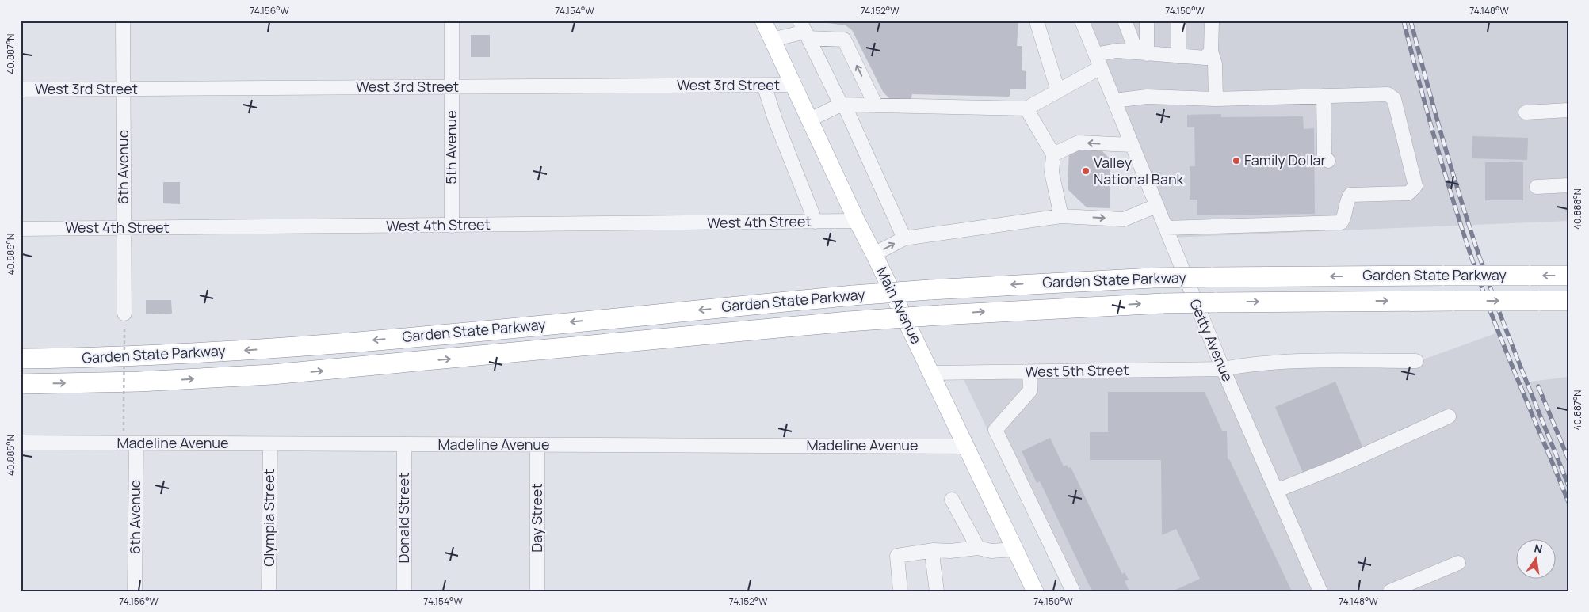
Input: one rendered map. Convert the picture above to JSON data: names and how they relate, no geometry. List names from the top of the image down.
{
  "streets": {
    "highway": ["Garden State Parkway"],
    "main road": ["Main Avenue"],
    "street": [
      "West 3rd Street",
      "5th Avenue",
      "6th Avenue",
      "West 4th Street",
      "Getty Avenue",
      "West 5th Street",
      "Madeline Avenue",
      "Olympia Street",
      "Donald Street",
      "Day Street"
    ]
  },
  "crossings": [
    ["West 3rd Street", "5th Avenue"],
    ["West 3rd Street", "6th Avenue"],
    ["West 3rd Street", "Main Avenue"],
    ["5th Avenue", "West 4th Street"],
    ["6th Avenue", "West 4th Street"],
    ["6th Avenue", "Madeline Avenue"],
    ["West 4th Street", "Main Avenue"],
    ["Main Avenue", "West 5th Street"],
    ["Main Avenue", "Madeline Avenue"],
    ["Getty Avenue", "West 5th Street"],
    ["Madeline Avenue", "Olympia Street"],
    ["Madeline Avenue", "Donald Street"],
    ["Madeline Avenue", "Day Street"]
  ],
  "places": ["Family Dollar", "Valley National Bank"],
  "north": "top",
  "coordinates": [
    "74.156°W",
    "74.154°W",
    "74.152°W",
    "74.150°W",
    "74.148°W",
    "40.887°N",
    "40.888°N",
    "40.886°N",
    "40.885°N"
  ]
}
